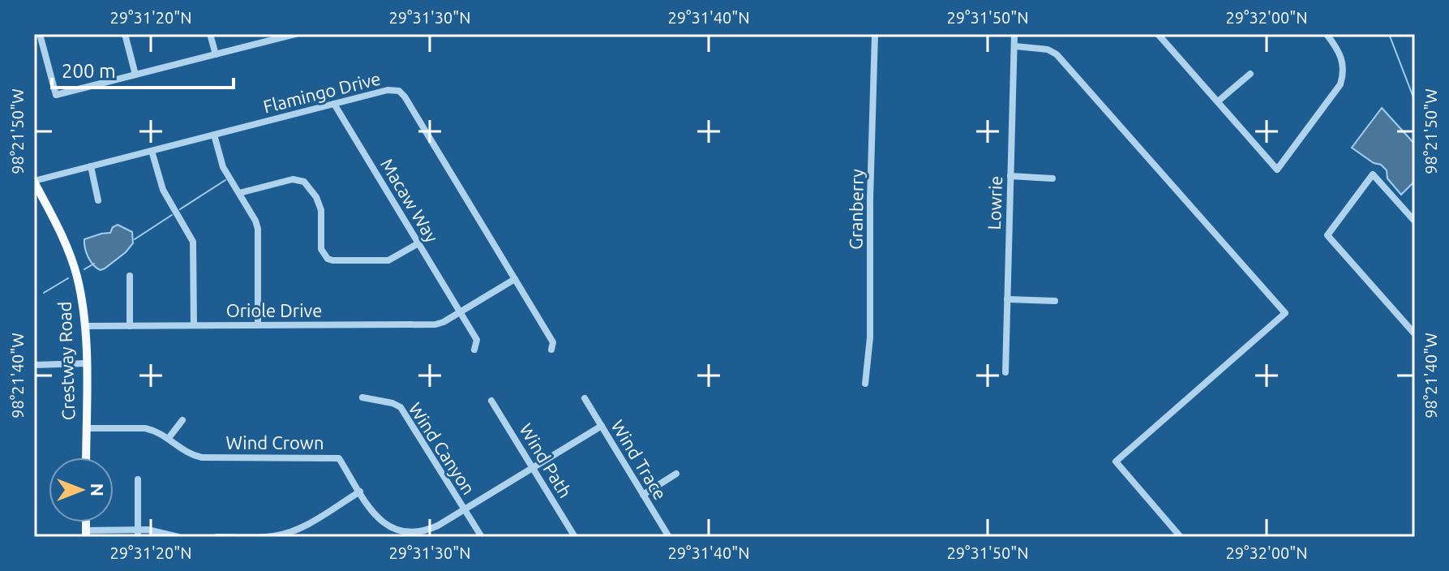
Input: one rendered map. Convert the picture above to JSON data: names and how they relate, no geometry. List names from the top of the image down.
{
  "streets": {
    "main road": ["Crestway Road"],
    "street": [
      "Flamingo Drive",
      "Macaw Way",
      "Lowrie",
      "Granberry",
      "Oriole Drive",
      "Wind Crown",
      "Wind Canyon",
      "Wind Trace",
      "Wind Path"
    ]
  },
  "crossings": [
    ["Flamingo Drive", "Macaw Way"],
    ["Flamingo Drive", "Oriole Drive"],
    ["Flamingo Drive", "Crestway Road"],
    ["Macaw Way", "Oriole Drive"],
    ["Oriole Drive", "Crestway Road"],
    ["Crestway Road", "Wind Crown"],
    ["Wind Crown", "Wind Canyon"],
    ["Wind Crown", "Wind Trace"],
    ["Wind Crown", "Wind Path"]
  ],
  "scale_bar": "200 m",
  "north": "right",
  "coordinates": [
    "29°31'20\"N",
    "29°31'30\"N",
    "29°31'40\"N",
    "29°31'50\"N",
    "29°32'00\"N",
    "98°21'50\"W",
    "98°21'40\"W"
  ]
}
